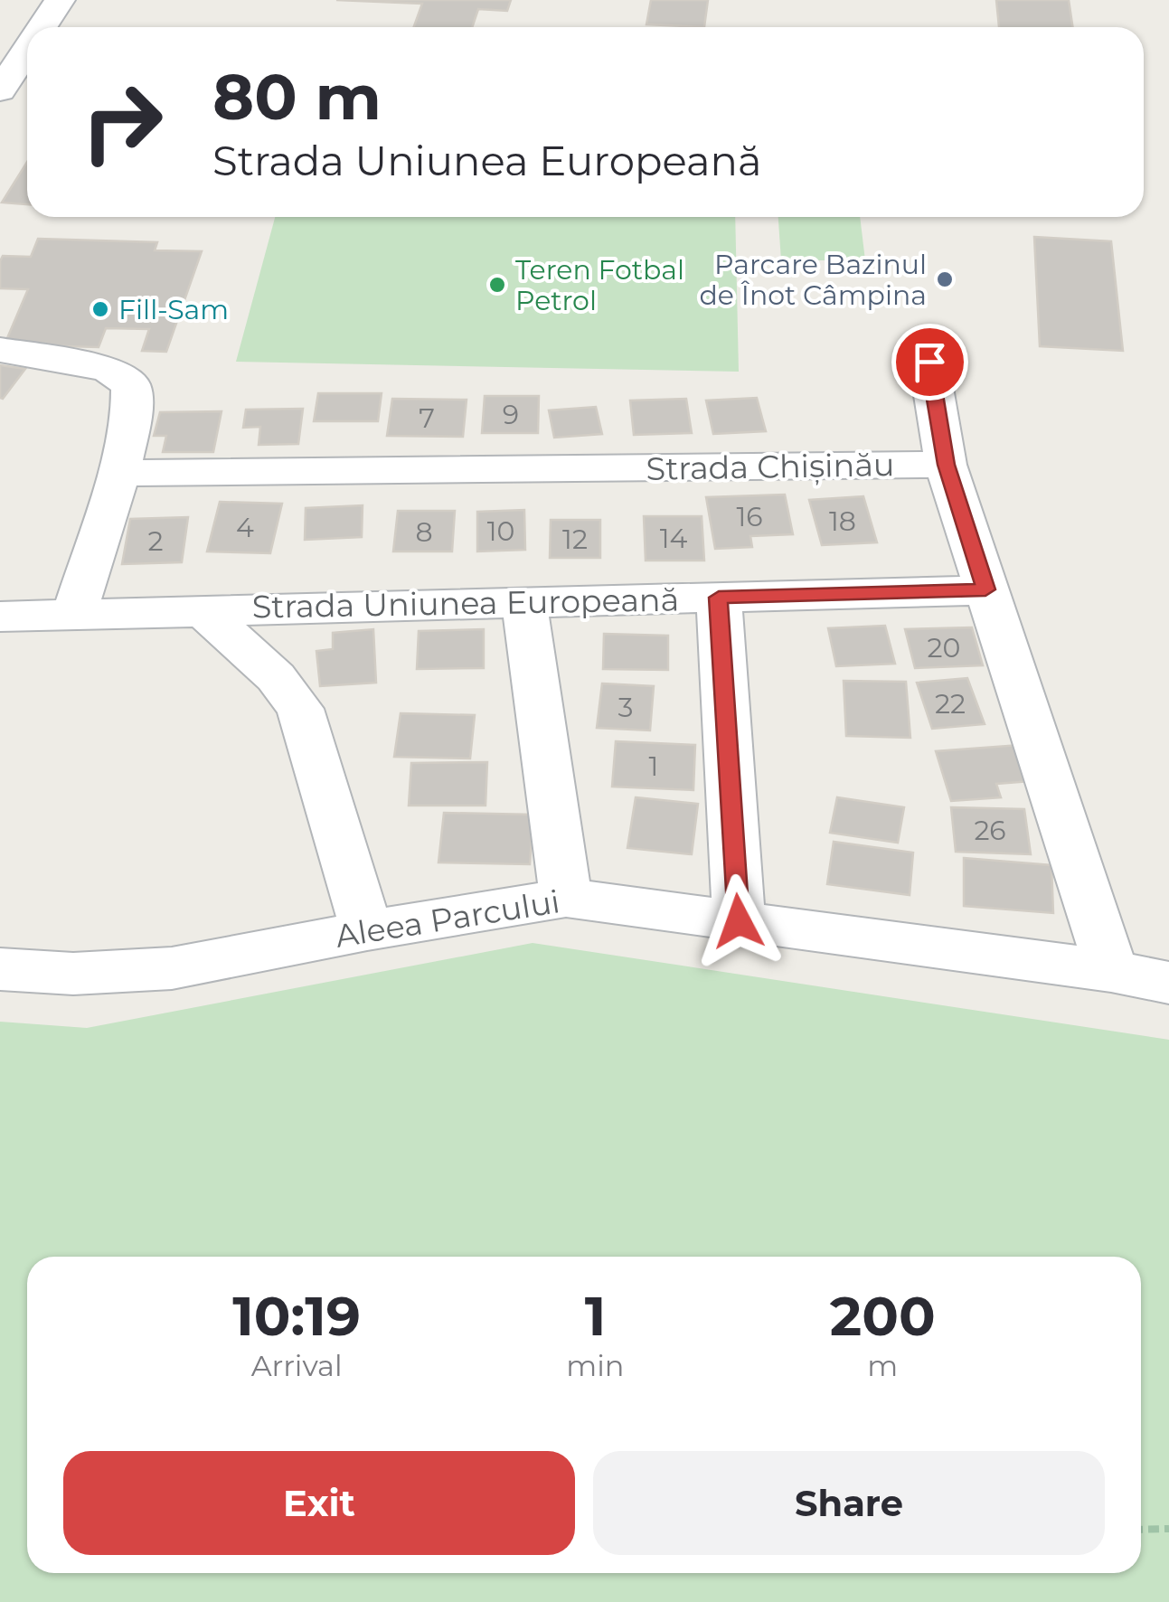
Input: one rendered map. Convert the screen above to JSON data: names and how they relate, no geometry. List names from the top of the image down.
{
  "streets": {
    "street": ["Strada Chișinău", "Strada Uniunea Europeană", "Aleea Parcului"]
  },
  "places": ["Parcare Bazinul de Înot Câmpina", "Teren Fotbal Petrol", "Fill-Sam"],
  "house_numbers": [
    "9",
    "7",
    "16",
    "18",
    "4",
    "10",
    "8",
    "14",
    "12",
    "2",
    "20",
    "22",
    "3",
    "1",
    "26"
  ],
  "page": {
    "turn": ["80 m", "Strada Uniunea Europeană"],
    "eta": [
      "10:19",
      "Arrival",
      "1",
      "min",
      "200",
      "m"
    ],
    "buttons": ["Exit", "Share"]
  }
}
